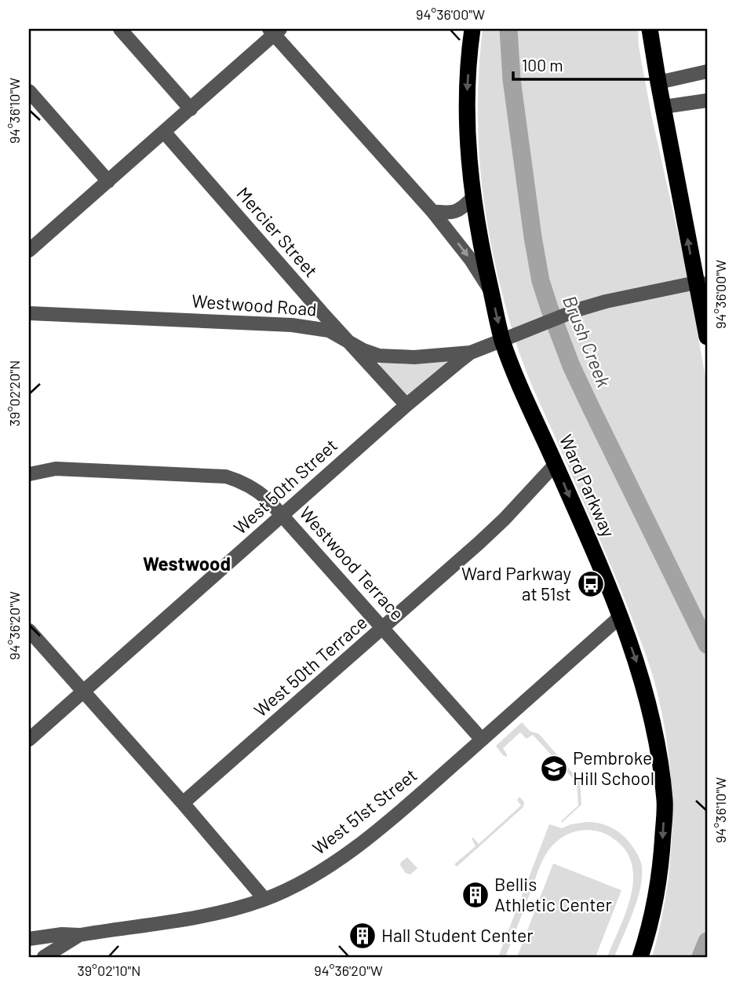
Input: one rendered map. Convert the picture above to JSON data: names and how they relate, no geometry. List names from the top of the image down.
{
  "streets": {
    "highway": ["Ward Parkway"],
    "street": [
      "Mercier Street",
      "Westwood Road",
      "West 50th Street",
      "Westwood Terrace",
      "West 50th Terrace",
      "West 51st Street"
    ]
  },
  "crossings": [
    ["Mercier Street", "Westwood Road"],
    ["Mercier Street", "West 50th Street"],
    ["Westwood Road", "West 50th Street"],
    ["Ward Parkway", "West 50th Street"],
    ["Ward Parkway", "West 50th Terrace"],
    ["Ward Parkway", "West 51st Street"],
    ["West 50th Street", "Westwood Terrace"],
    ["Westwood Terrace", "West 50th Terrace"],
    ["Westwood Terrace", "West 51st Street"]
  ],
  "one_way": ["Ward Parkway"],
  "districts": ["Westwood"],
  "water": ["Brush Creek"],
  "places": {
    "bus stop": ["Ward Parkway at 51st"],
    "school or university": ["Pembroke Hill School"],
    "building": ["Bellis Athletic Center", "Hall Student Center"]
  },
  "scale_bar": "100 m",
  "coordinates": [
    "94°36'00\"W",
    "94°36'10\"W",
    "39°02'20\"N",
    "94°36'20\"W",
    "39°02'10\"N"
  ]
}
